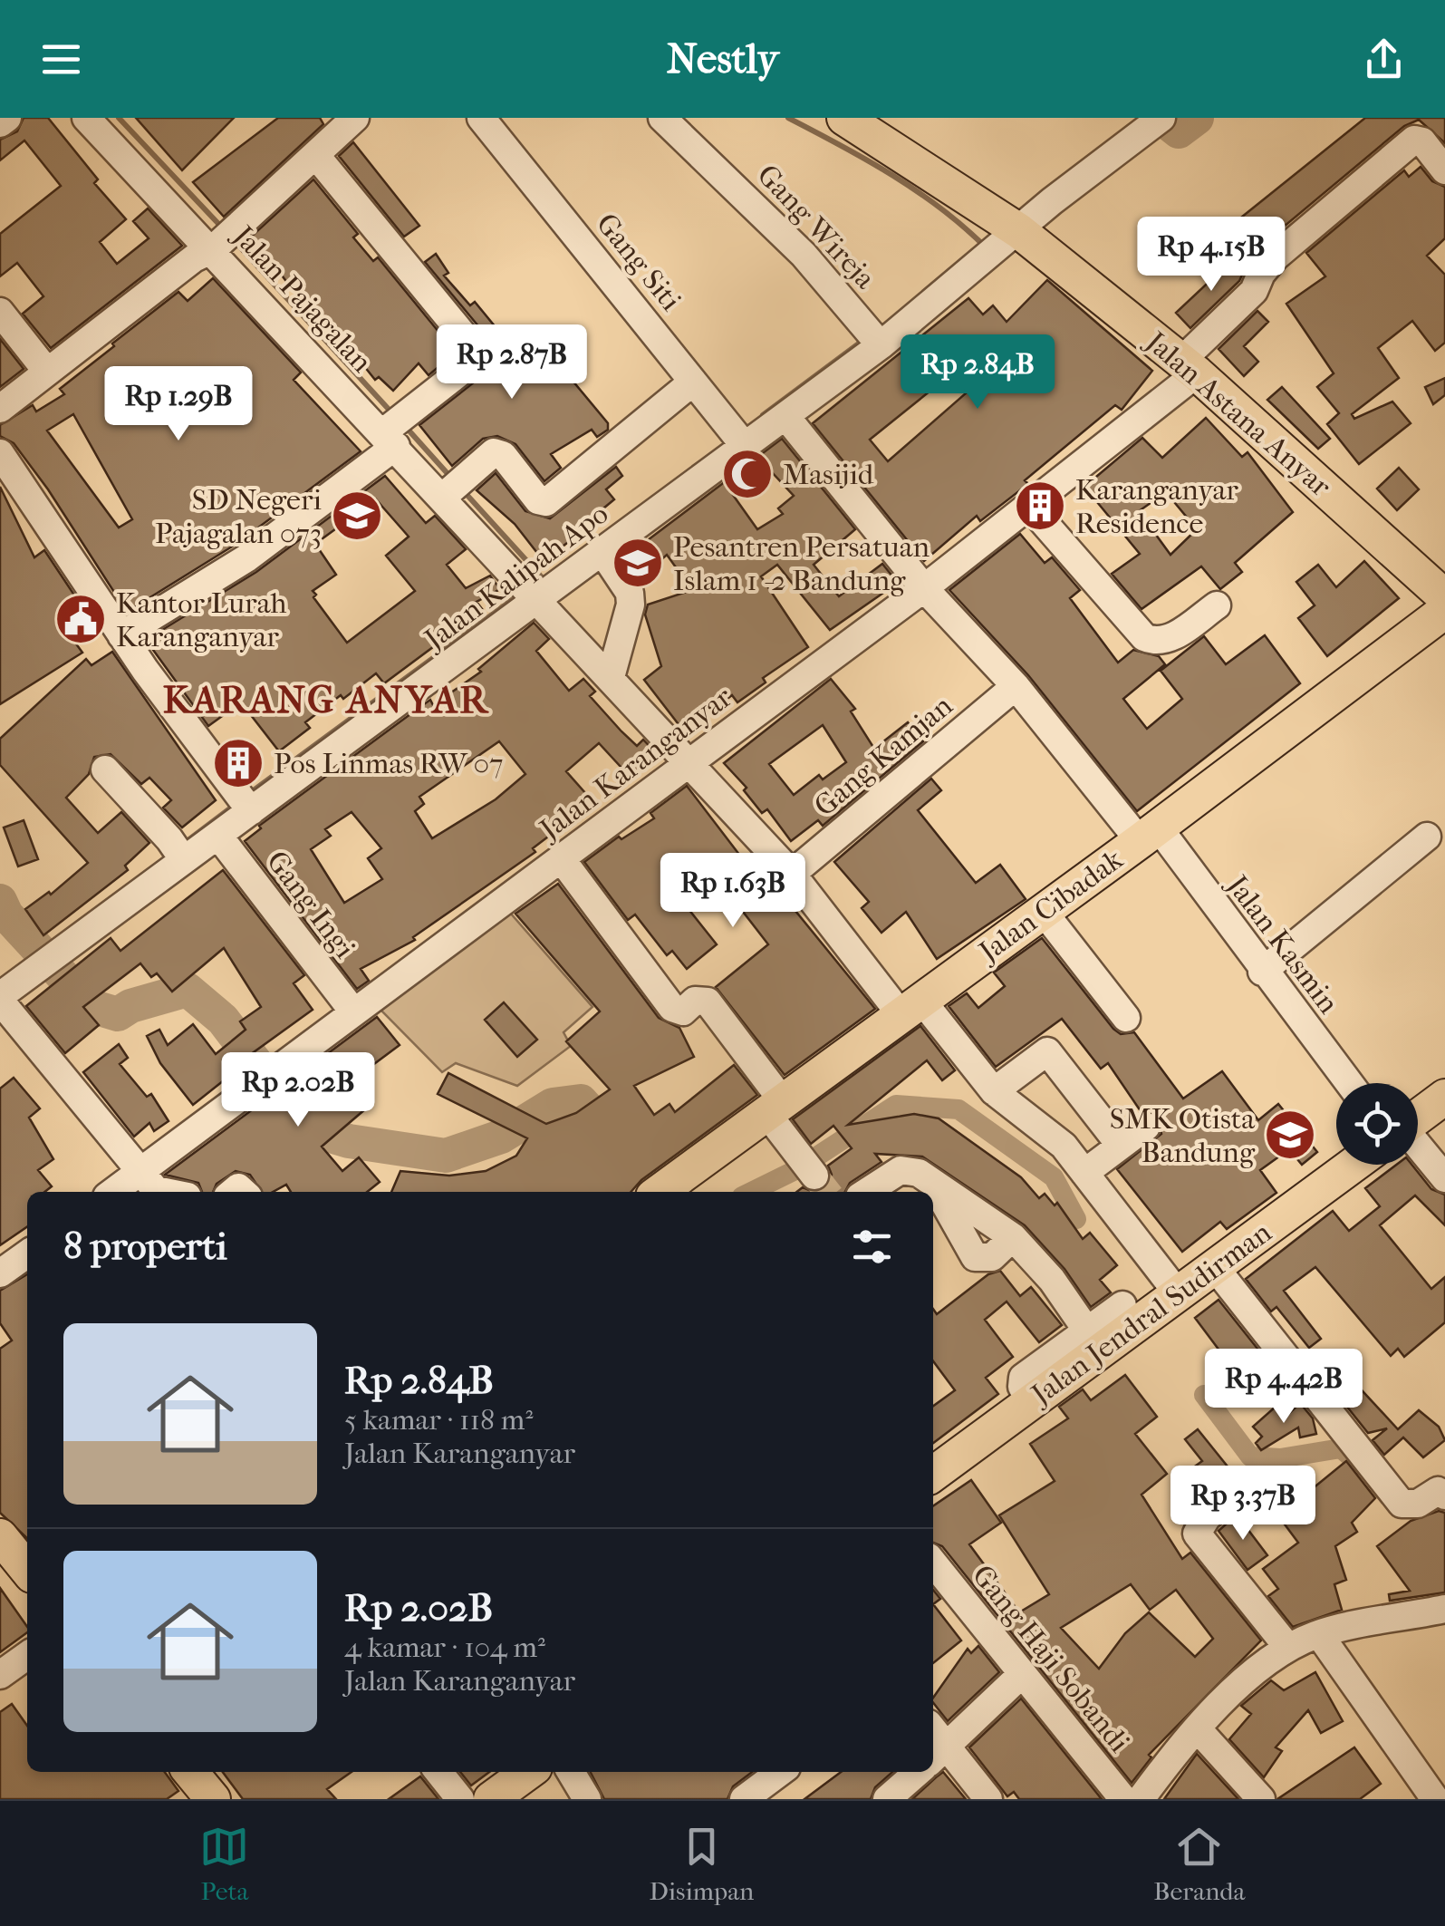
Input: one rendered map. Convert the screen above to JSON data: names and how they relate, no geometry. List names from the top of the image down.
{
  "streets": {
    "main road": ["Jalan Astana Anyar", "Jalan Cibadak", "Jalan Jendral Sudirman"],
    "street": [
      "Gang Wireja",
      "Gang Siti",
      "Jalan Pajagalan",
      "Jalan Kalipah Apo",
      "Gang Kamjan",
      "Jalan Karanganyar",
      "Gang Ingi",
      "Jalan Kasmin",
      "Gang Haji Sobandi"
    ]
  },
  "crossings": [
    ["Gang Wireja", "Jalan Kalipah Apo"],
    ["Gang Siti", "Jalan Kalipah Apo"],
    ["Jalan Pajagalan", "Jalan Kalipah Apo"],
    ["Jalan Pajagalan", "Gang Kamjan"],
    ["Jalan Pajagalan", "Jalan Karanganyar"],
    ["Jalan Pajagalan", "Jalan Cibadak"],
    ["Jalan Pajagalan", "Jalan Jendral Sudirman"],
    ["Jalan Astana Anyar", "Jalan Kalipah Apo"],
    ["Jalan Astana Anyar", "Jalan Karanganyar"],
    ["Jalan Kalipah Apo", "Gang Ingi"],
    ["Gang Kamjan", "Jalan Kasmin"],
    ["Jalan Karanganyar", "Gang Ingi"],
    ["Jalan Karanganyar", "Jalan Kasmin"],
    ["Jalan Cibadak", "Jalan Kasmin"]
  ],
  "districts": ["KARANG ANYAR"],
  "places": {
    "mosque": ["Masijid"],
    "building": ["Karanganyar Residence", "Pos Linmas RW 07"],
    "school or university": ["SD Negeri Pajagalan 073", "Pesantren Persatuan Islam 1 -2 Bandung", "SMK Otista Bandung"],
    "public building": ["Kantor Lurah Karanganyar"]
  },
  "page": {
    "header": "Nestly",
    "price": [
      "Rp 4.15B",
      "Rp 2.87B",
      "Rp 2.84B",
      "Rp 1.29B",
      "Rp 1.63B",
      "Rp 2.02B",
      "Rp 4.42B",
      "Rp 3.37B"
    ],
    "heading": "8 properti",
    "list": [
      {
        "name": "Rp 2.84B",
        "note": "5 kamar · 118 m² · Jalan Karanganyar"
      },
      {
        "name": "Rp 2.02B",
        "note": "4 kamar · 104 m² · Jalan Karanganyar"
      }
    ],
    "tabs": ["Peta", "Disimpan", "Beranda"]
  }
}
